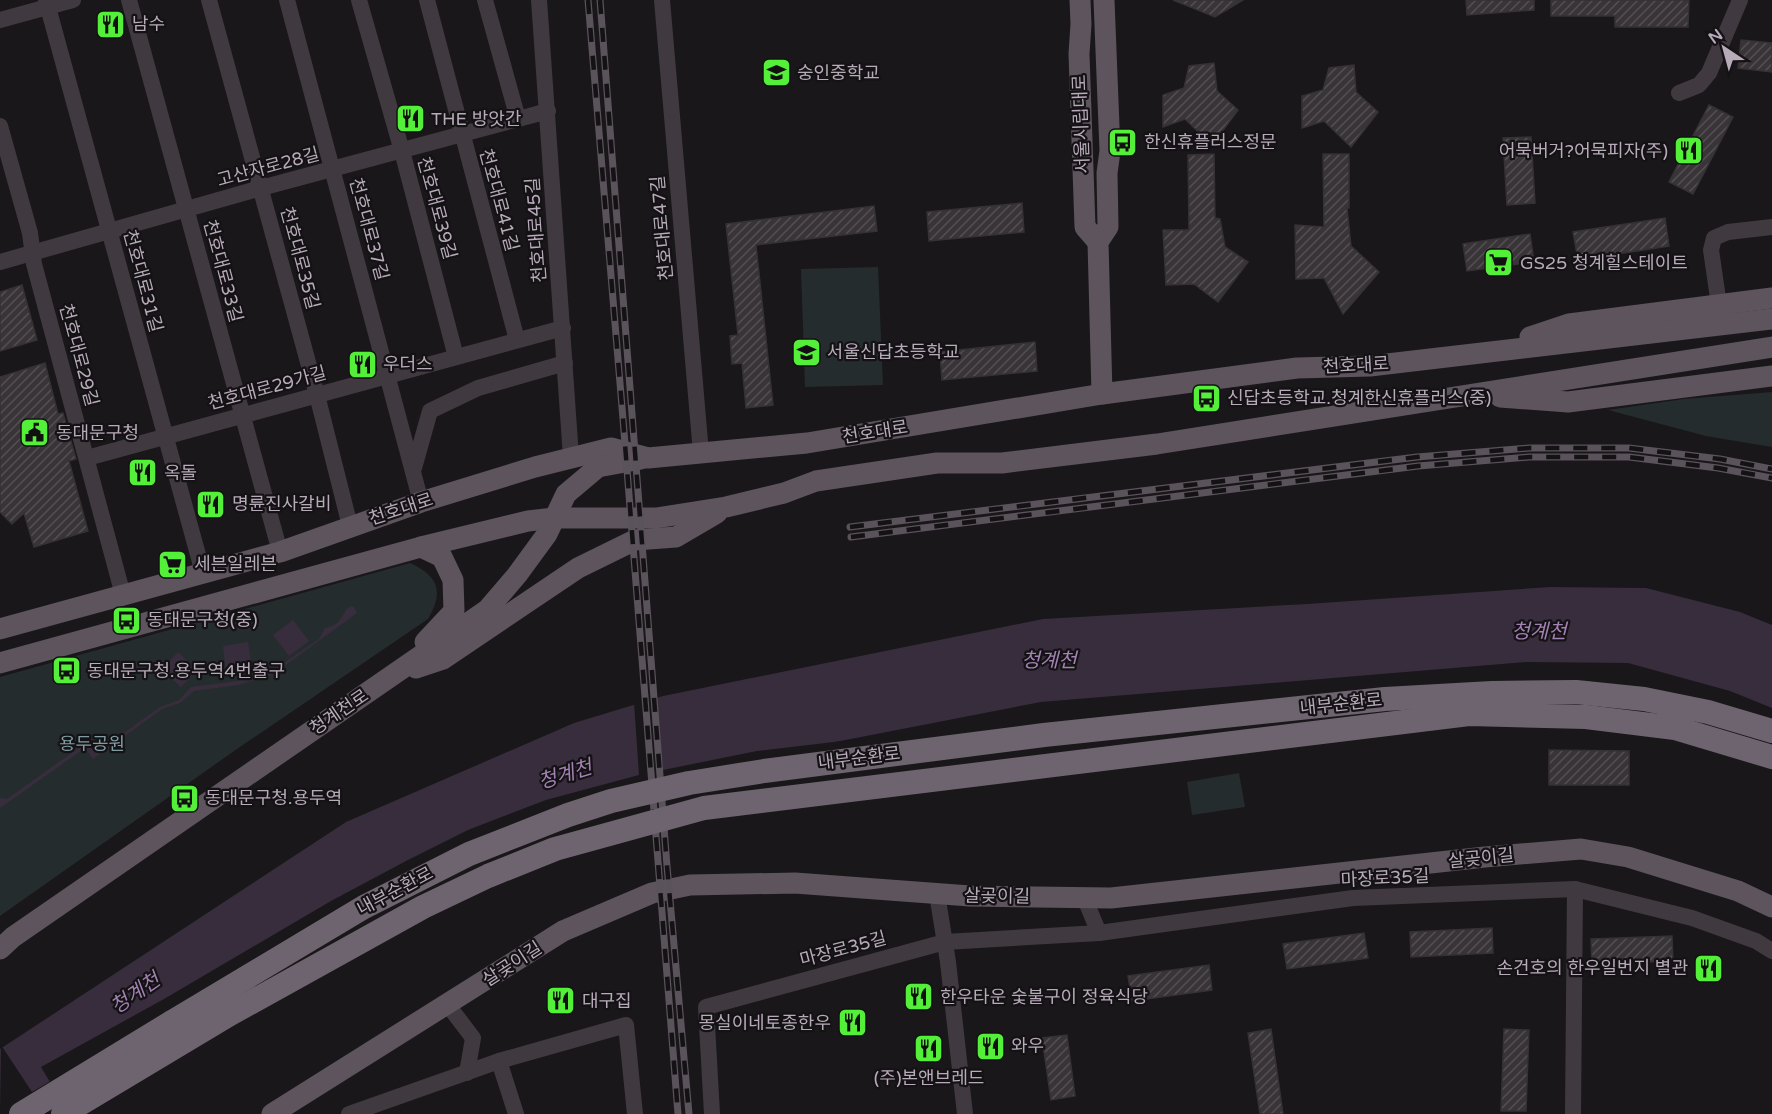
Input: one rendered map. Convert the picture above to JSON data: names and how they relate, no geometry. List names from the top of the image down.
{
  "streets": {
    "highway": ["내부순환로"],
    "main road": [
      "서울시립대로",
      "천호대로",
      "청계천로",
      "살곶이길"
    ],
    "street": [
      "고산자로28길",
      "천호대로41길",
      "천호대로39길",
      "천호대로47길",
      "천호대로37길",
      "천호대로45길",
      "천호대로35길",
      "천호대로33길",
      "천호대로31길",
      "천호대로29길",
      "천호대로29가길",
      "마장로35길"
    ]
  },
  "crossings": [
    ["서울시립대로", "천호대로"],
    ["고산자로28길", "천호대로41길"],
    ["고산자로28길", "천호대로39길"],
    ["고산자로28길", "천호대로37길"],
    ["고산자로28길", "천호대로45길"],
    ["고산자로28길", "천호대로35길"],
    ["고산자로28길", "천호대로33길"],
    ["고산자로28길", "천호대로31길"],
    ["고산자로28길", "천호대로29길"],
    ["천호대로41길", "천호대로29가길"],
    ["천호대로39길", "천호대로29가길"],
    ["천호대로47길", "천호대로"],
    ["천호대로37길", "천호대로45길"],
    ["천호대로37길", "천호대로"],
    ["천호대로37길", "천호대로29가길"],
    ["천호대로45길", "천호대로"],
    ["천호대로45길", "천호대로29가길"],
    ["천호대로35길", "천호대로"],
    ["천호대로35길", "천호대로29가길"],
    ["천호대로33길", "천호대로"],
    ["천호대로33길", "천호대로29가길"],
    ["천호대로31길", "천호대로"],
    ["천호대로31길", "천호대로29가길"],
    ["천호대로29길", "천호대로"],
    ["천호대로29길", "천호대로29가길"],
    ["천호대로", "청계천로"]
  ],
  "water": ["청계천"],
  "parks": ["용두공원"],
  "places": {
    "restaurant": [
      "남수",
      "THE 방앗간",
      "어묵버거?어묵피자(주)",
      "우더스",
      "옥돌",
      "명륜진사갈비",
      "손건호의 한우일번지 별관",
      "한우타운 숯불구이 정육식당",
      "대구집",
      "몽실이네토종한우",
      "와우",
      "(주)본앤브레드"
    ],
    "school or university": ["숭인중학교", "서울신답초등학교"],
    "bus stop": [
      "한신휴플러스정문",
      "신답초등학교.청계한신휴플러스(중)",
      "동대문구청(중)",
      "동대문구청.용두역4번출구",
      "동대문구청.용두역"
    ],
    "supermarket": ["GS25 청계힐스테이트", "세븐일레븐"],
    "public building": ["동대문구청"]
  },
  "north": "top left"
}
